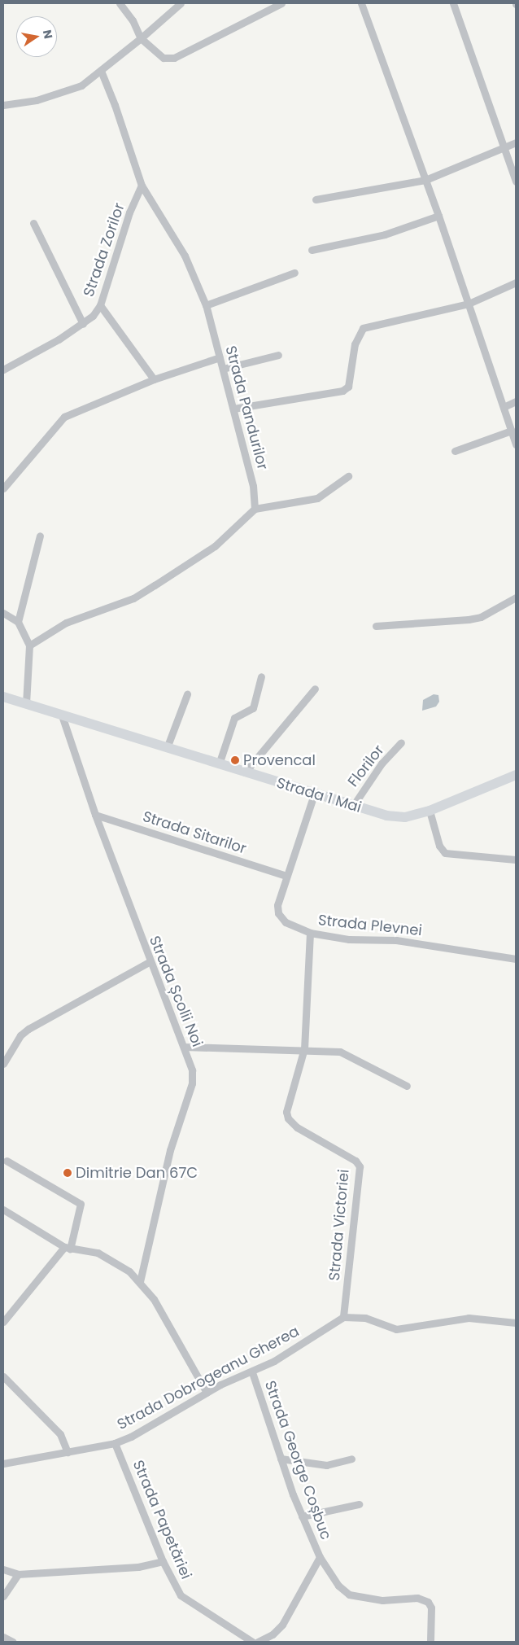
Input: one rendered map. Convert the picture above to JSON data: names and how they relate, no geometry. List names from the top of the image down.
{
  "streets": {
    "main road": ["Strada 1 Mai"],
    "street": [
      "Strada Zorilor",
      "Strada Pandurilor",
      "Florilor",
      "Strada Sitarilor",
      "Strada Plevnei",
      "Strada Școlii Noi",
      "Strada Victoriei",
      "Strada Dobrogeanu Gherea",
      "Strada George Coșbuc",
      "Strada Papetăriei"
    ]
  },
  "crossings": [
    ["Strada Zorilor", "Strada Pandurilor"],
    ["Florilor", "Strada 1 Mai"],
    ["Strada 1 Mai", "Strada Plevnei"],
    ["Strada 1 Mai", "Strada Școlii Noi"],
    ["Strada Sitarilor", "Strada Plevnei"],
    ["Strada Sitarilor", "Strada Școlii Noi"],
    ["Strada Plevnei", "Strada Victoriei"],
    ["Strada Victoriei", "Strada Dobrogeanu Gherea"],
    ["Strada Dobrogeanu Gherea", "Strada George Coșbuc"],
    ["Strada Dobrogeanu Gherea", "Strada Papetăriei"]
  ],
  "places": ["Provencal", "Dimitrie Dan 67C"],
  "north": "right"
}
